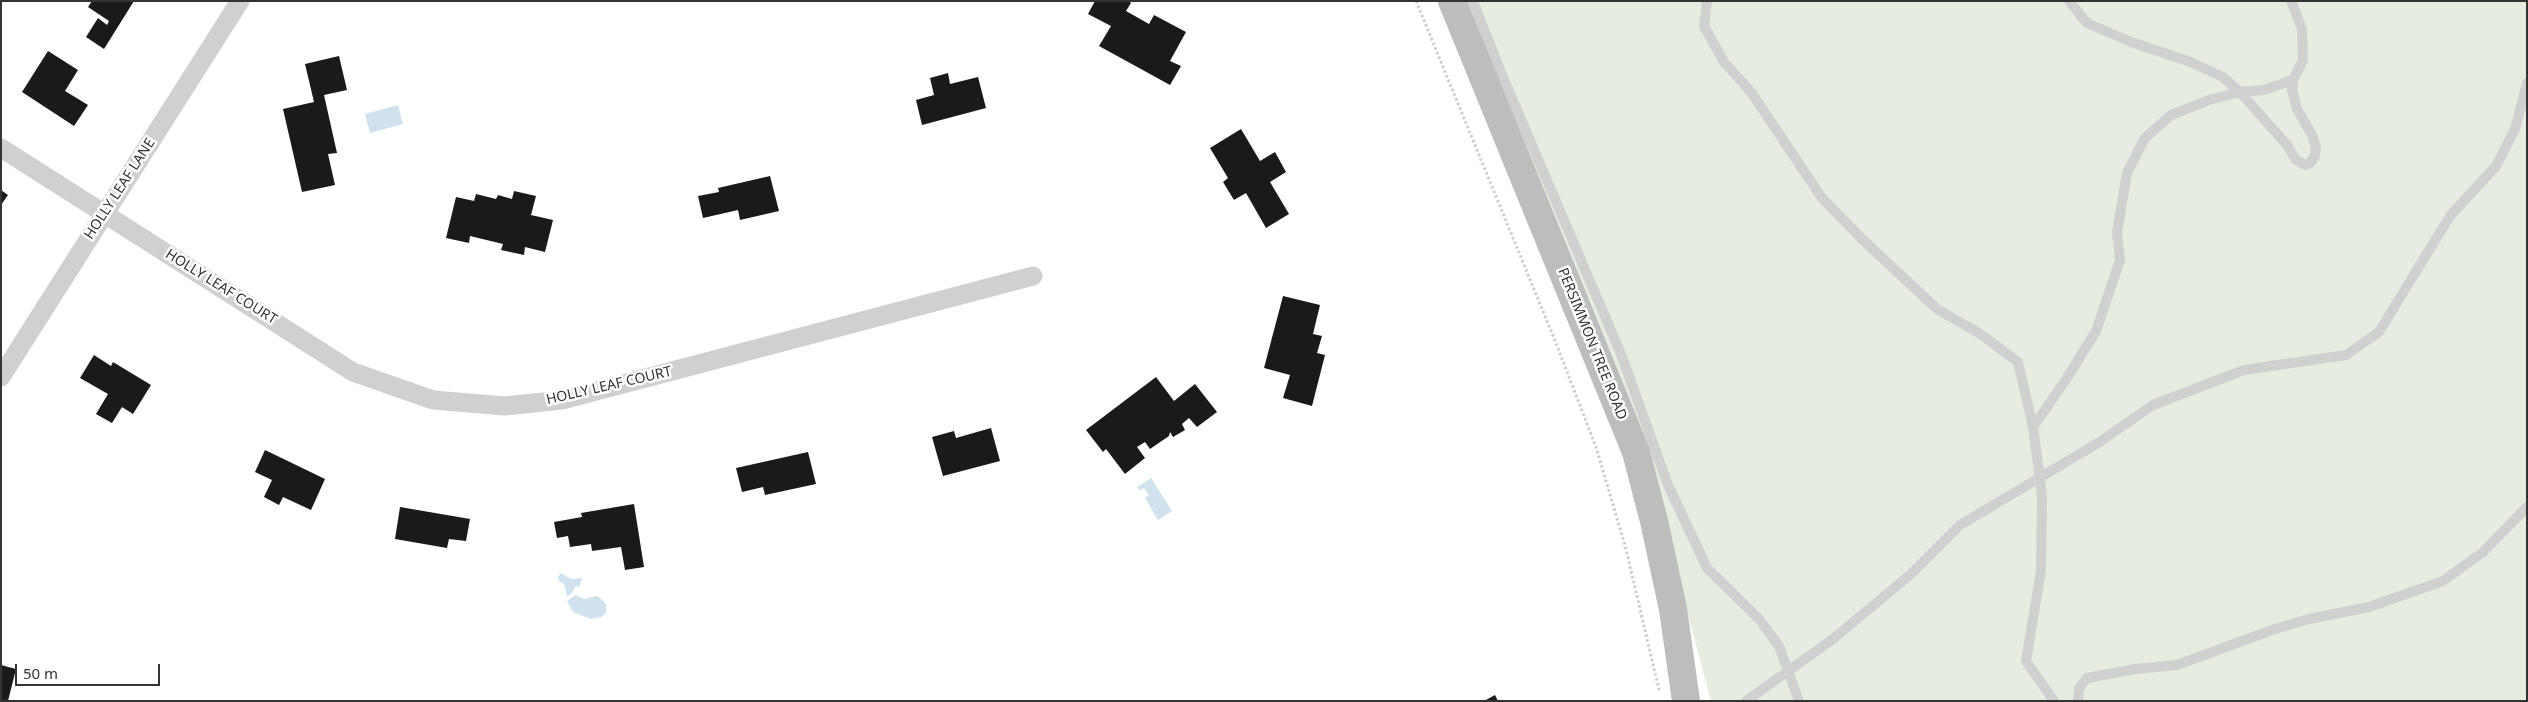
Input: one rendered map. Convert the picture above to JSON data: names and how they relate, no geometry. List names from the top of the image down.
{
  "streets": {
    "main road": ["PERSIMMON TREE ROAD"],
    "street": ["HOLLY LEAF LANE", "HOLLY LEAF COURT"]
  },
  "crossings": [
    ["HOLLY LEAF LANE", "HOLLY LEAF COURT"]
  ],
  "scale_bar": "50 m"
}
